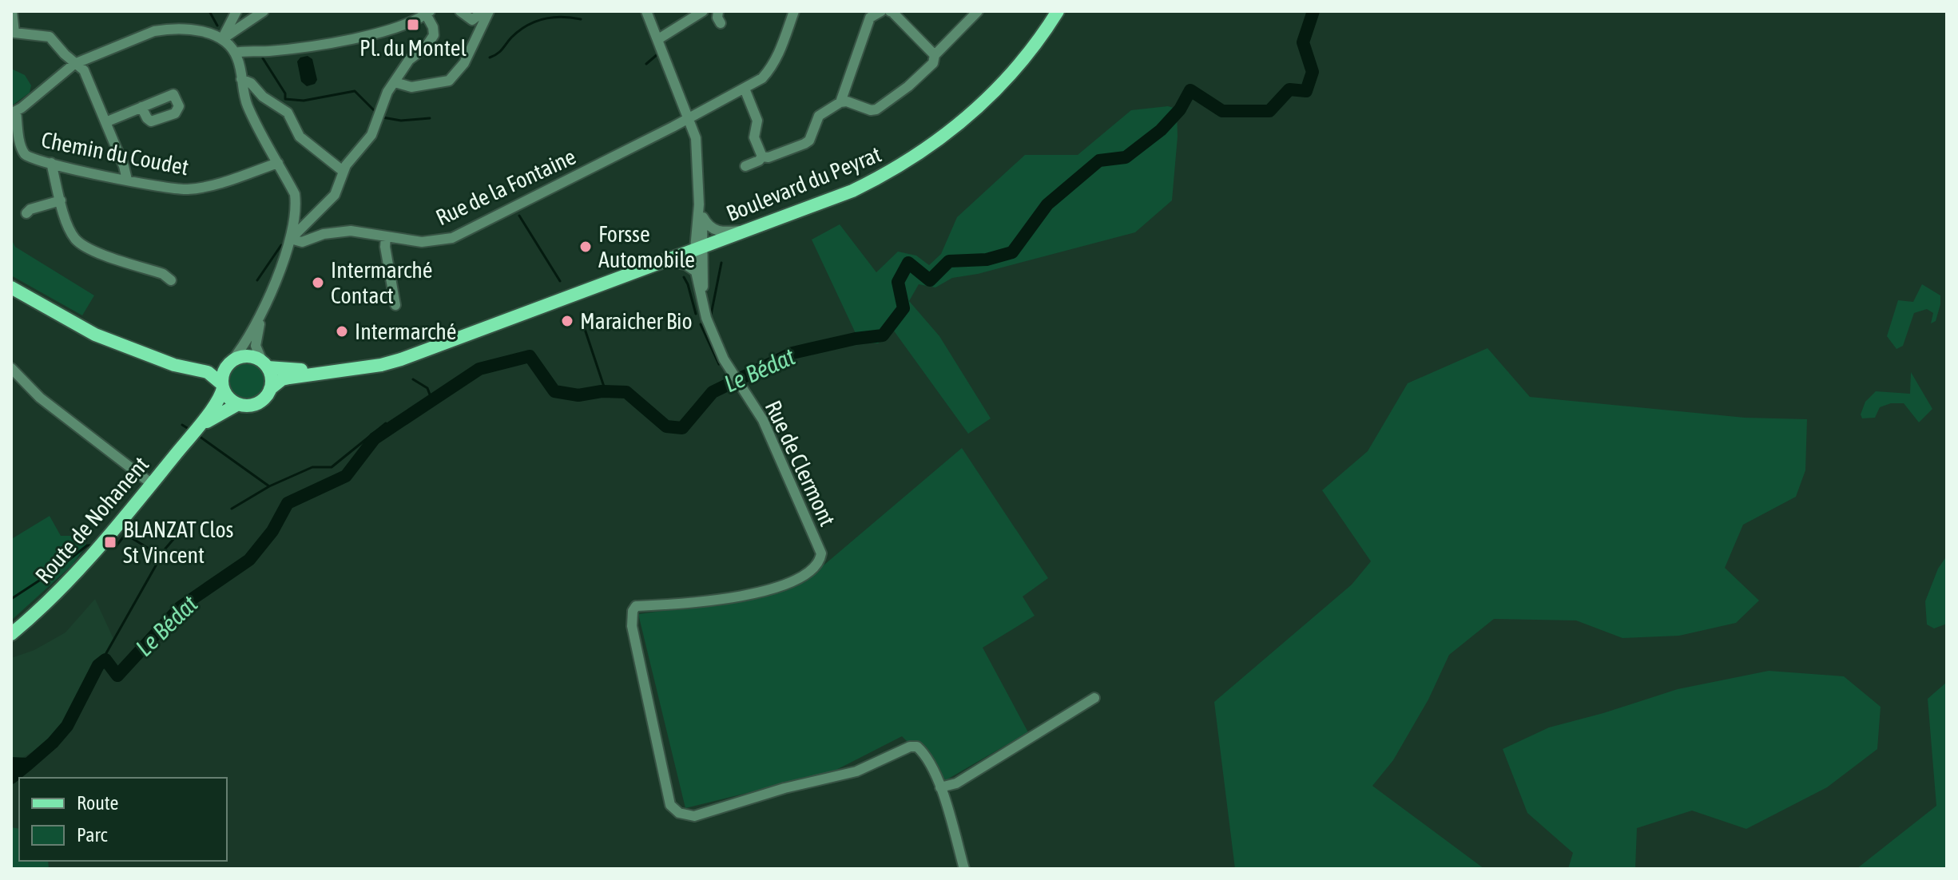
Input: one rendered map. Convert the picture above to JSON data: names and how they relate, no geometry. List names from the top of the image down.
{
  "streets": {
    "main road": ["Boulevard du Peyrat", "Route de Nohanent"],
    "street": ["Chemin du Coudet", "Rue de la Fontaine", "Rue de Clermont"]
  },
  "crossings": [
    ["Boulevard du Peyrat", "Rue de Clermont"],
    ["Boulevard du Peyrat", "Route de Nohanent"]
  ],
  "water": ["Le Bédat"],
  "places": {
    "transit": ["Pl. du Montel", "BLANZAT Clos St Vincent"],
    "other": [
      "Forsse Automobile",
      "Intermarché Contact",
      "Maraicher Bio",
      "Intermarché"
    ]
  },
  "legend": ["Route", "Parc"]
}
